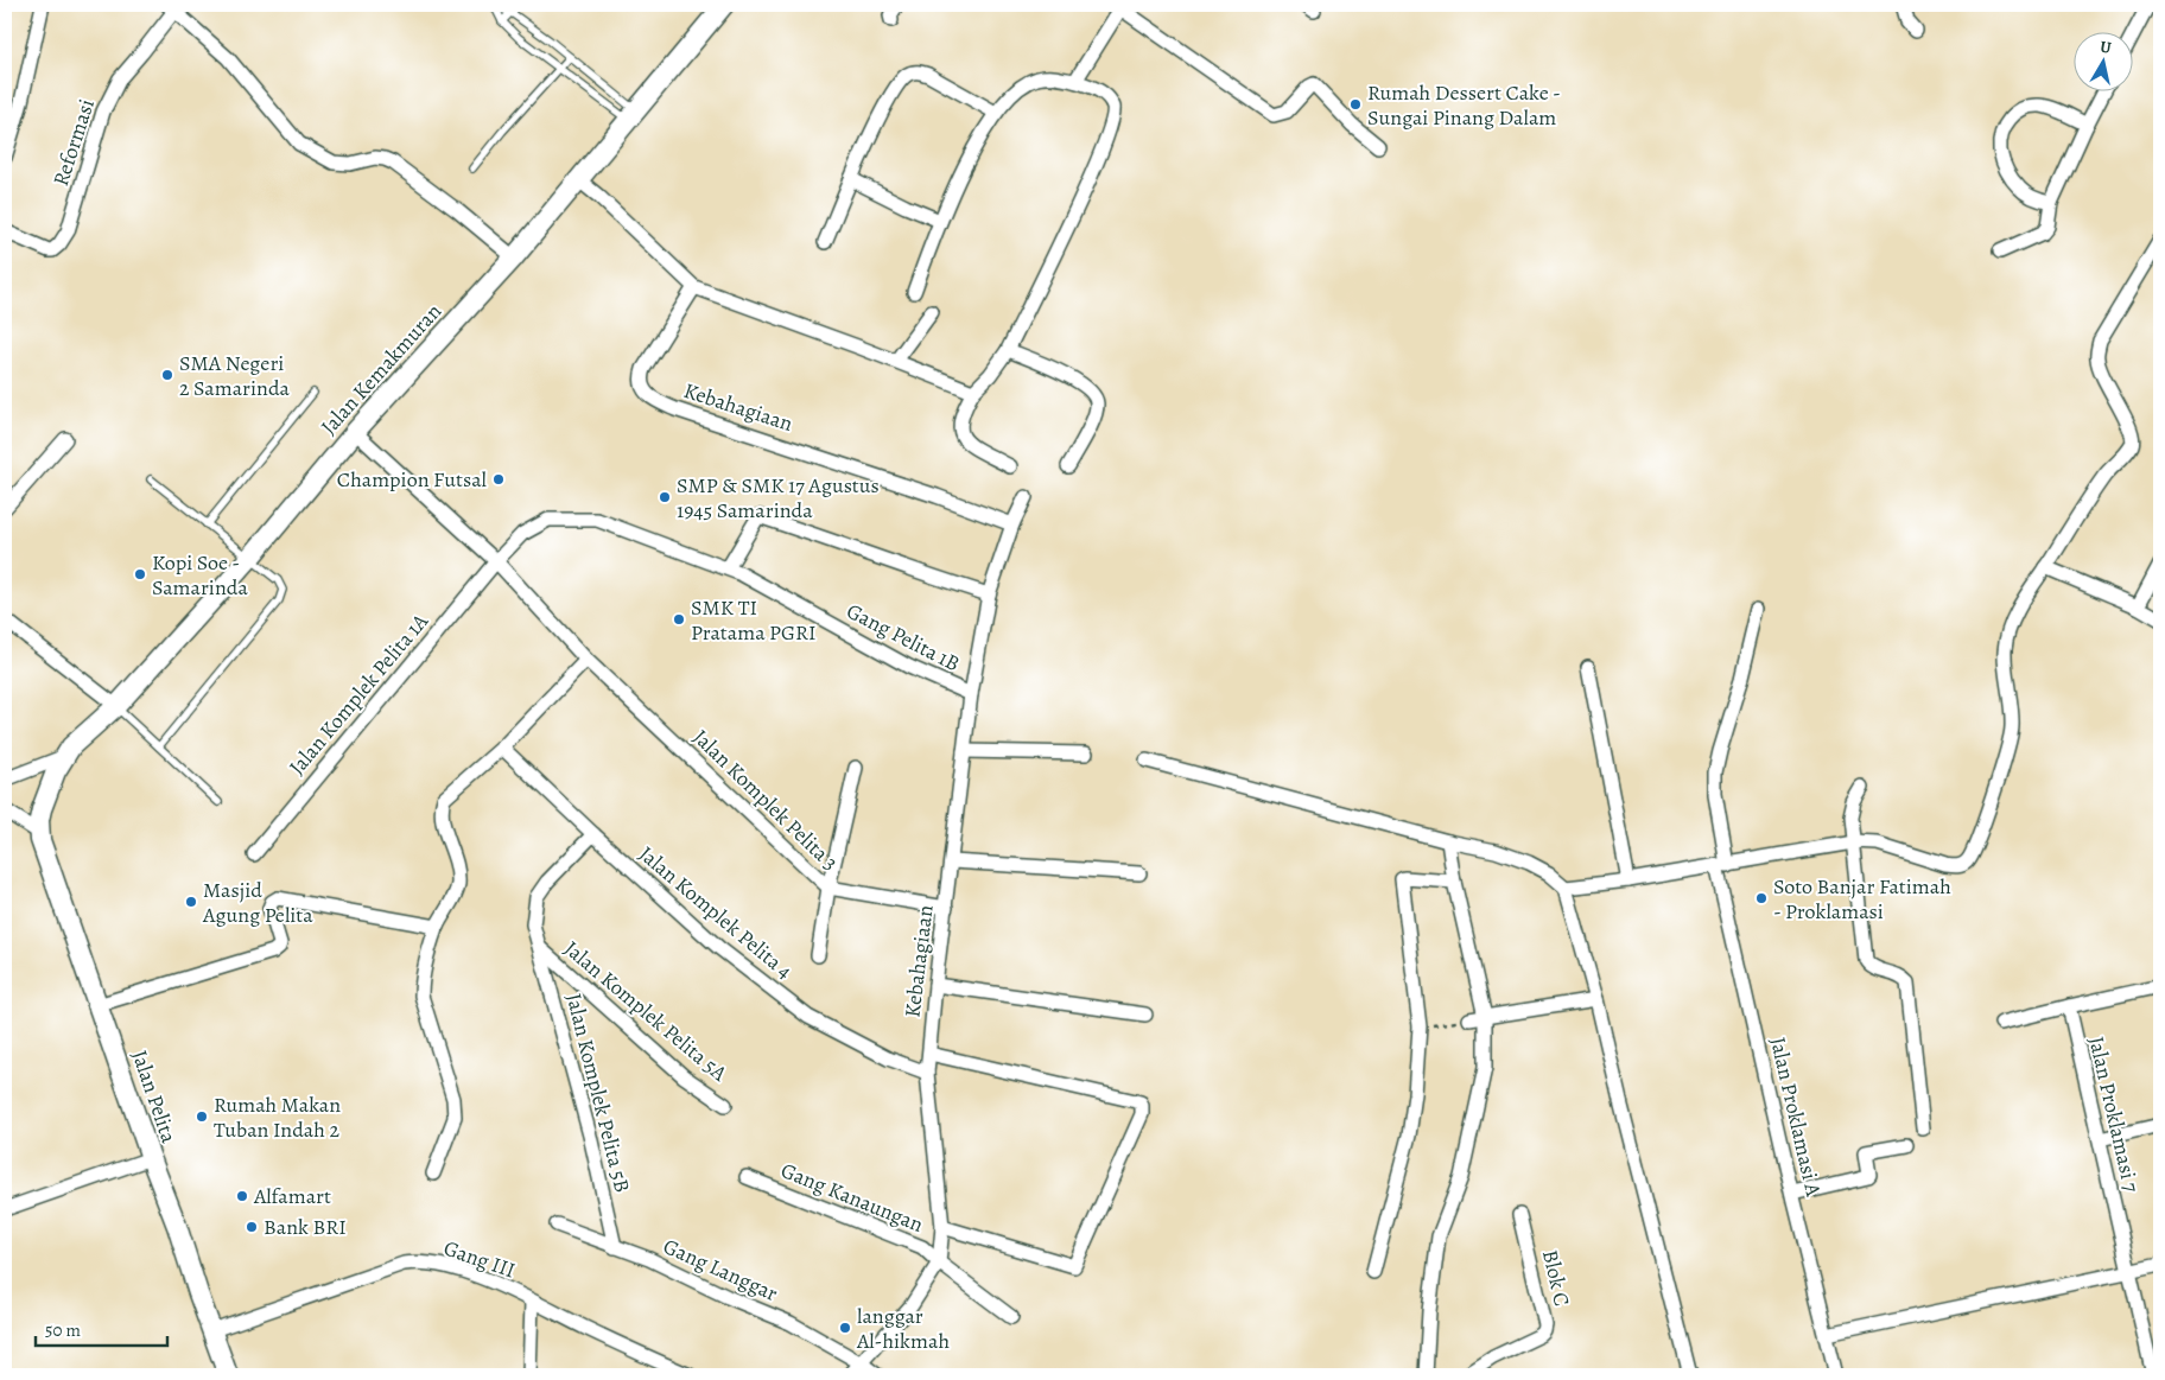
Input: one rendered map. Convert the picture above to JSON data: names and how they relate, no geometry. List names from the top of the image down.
{
  "streets": {
    "street": [
      "Reformasi",
      "Jalan Kemakmuran",
      "Kebahagiaan",
      "Gang Pelita 1B",
      "Jalan Komplek Pelita 1A",
      "Jalan Komplek Pelita 3",
      "Jalan Komplek Pelita 4",
      "Jalan Komplek Pelita 5A",
      "Jalan Komplek Pelita 5B",
      "Jalan Pelita",
      "Jalan Proklamasi 7",
      "Jalan Proklamasi A",
      "Gang Kanaungan",
      "Gang III",
      "Gang Langgar",
      "Blok C"
    ]
  },
  "crossings": [
    ["Jalan Kemakmuran", "Jalan Komplek Pelita 3"],
    ["Kebahagiaan", "Gang Pelita 1B"],
    ["Kebahagiaan", "Jalan Komplek Pelita 3"],
    ["Kebahagiaan", "Jalan Komplek Pelita 4"],
    ["Kebahagiaan", "Gang Kanaungan"],
    ["Kebahagiaan", "Gang Langgar"],
    ["Gang Pelita 1B", "Jalan Komplek Pelita 1A"],
    ["Gang Pelita 1B", "Jalan Komplek Pelita 3"],
    ["Jalan Komplek Pelita 1A", "Jalan Komplek Pelita 3"],
    ["Jalan Komplek Pelita 4", "Jalan Komplek Pelita 5B"],
    ["Jalan Komplek Pelita 5A", "Jalan Komplek Pelita 5B"],
    ["Jalan Komplek Pelita 5B", "Gang Langgar"],
    ["Jalan Pelita", "Gang III"]
  ],
  "places": [
    "Rumah Dessert Cake - Sungai Pinang Dalam",
    "SMA Negeri 2 Samarinda",
    "Champion Futsal",
    "SMP & SMK 17 Agustus 1945 Samarinda",
    "Kopi Soe - Samarinda",
    "SMK TI Pratama PGRI",
    "Soto Banjar Fatimah - Proklamasi",
    "Masjid Agung Pelita",
    "Rumah Makan Tuban Indah 2",
    "Alfamart",
    "Bank BRI",
    "langgar Al-hikmah"
  ],
  "scale_bar": "50 m",
  "north": "top"
}
